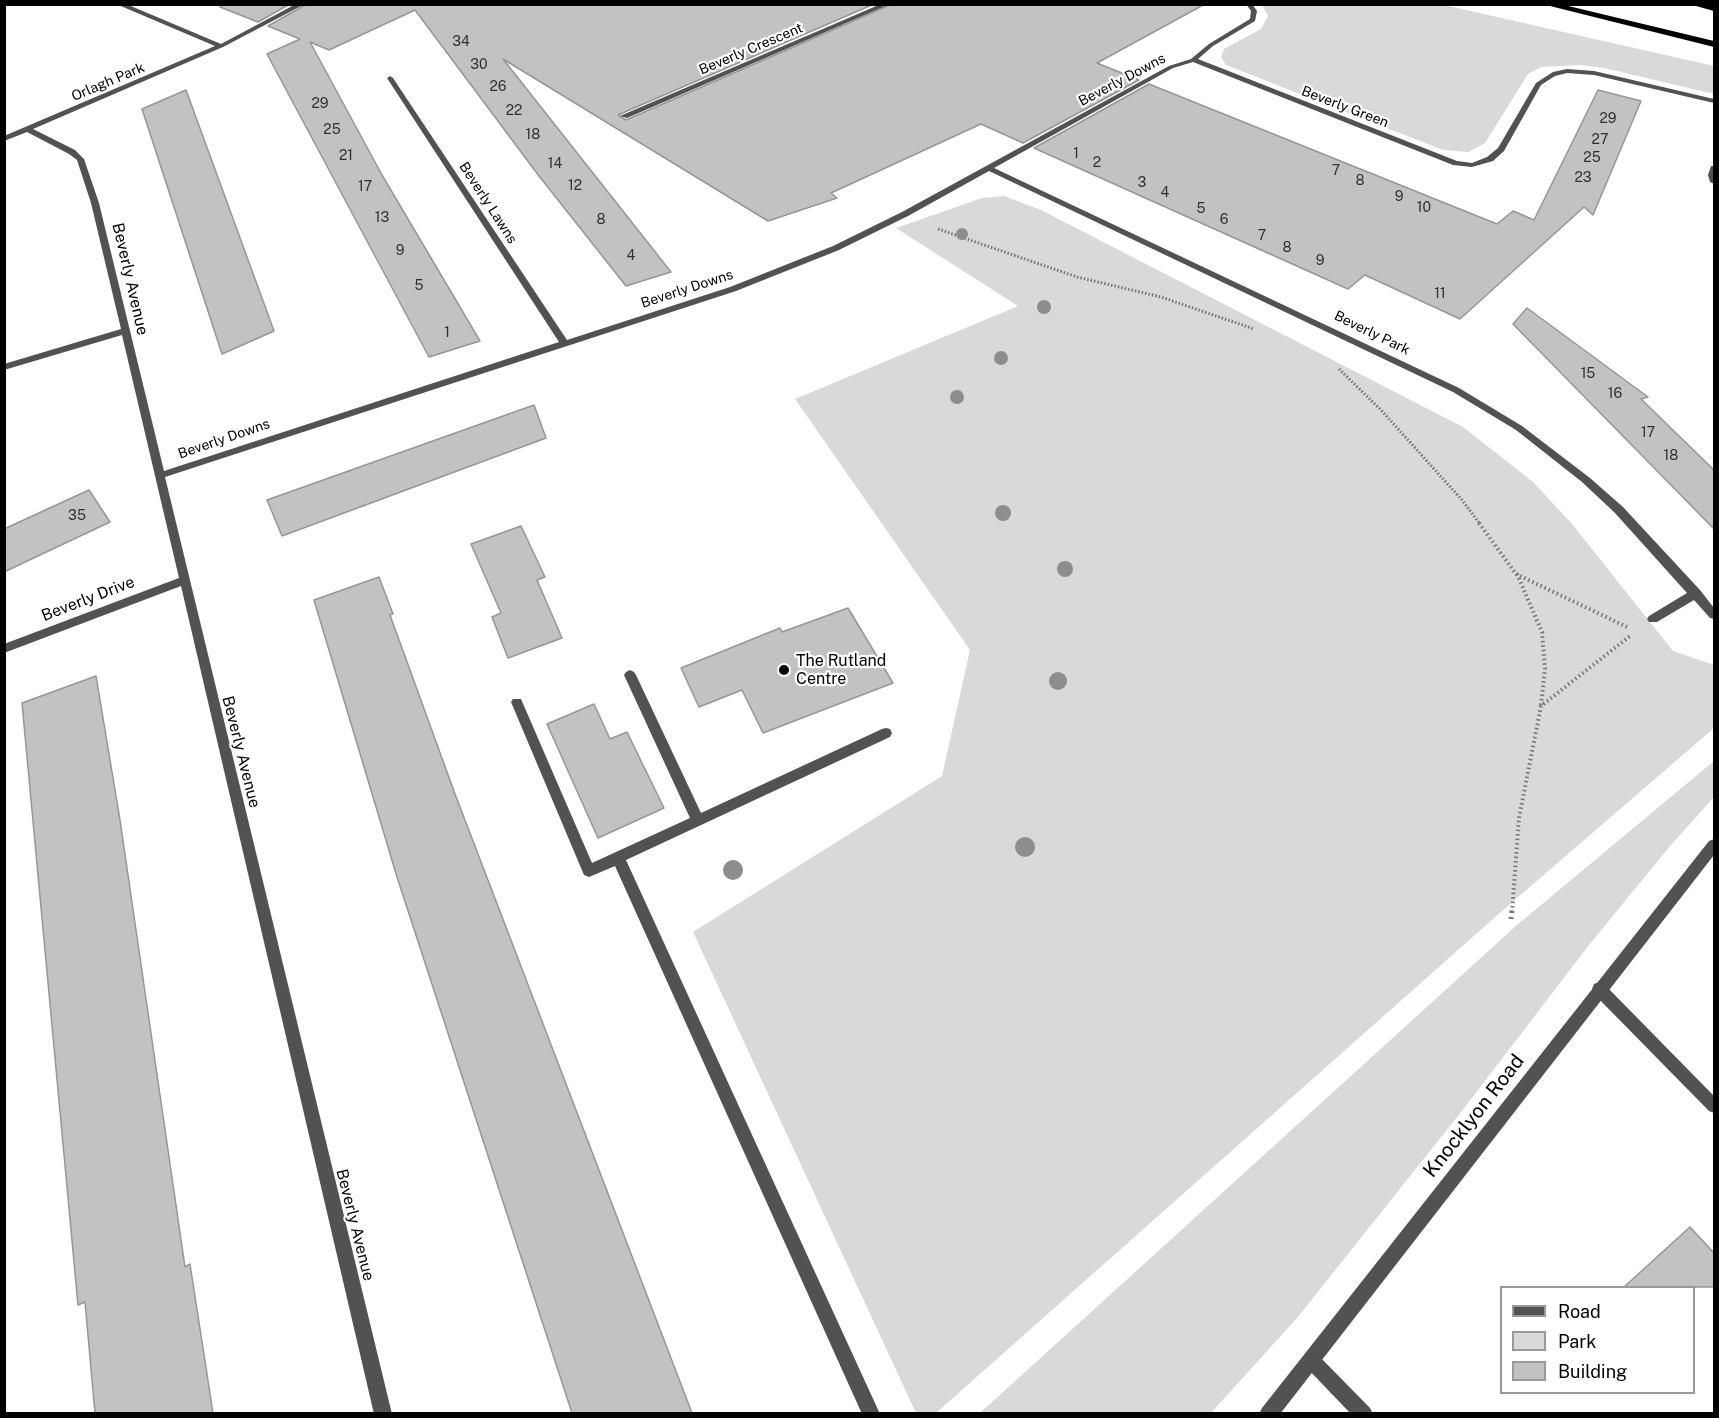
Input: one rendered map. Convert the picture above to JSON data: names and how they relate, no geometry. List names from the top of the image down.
{
  "streets": {
    "street": [
      "Beverly Crescent",
      "Beverly Downs",
      "Orlagh Park",
      "Beverly Green",
      "Beverly Lawns",
      "Beverly Avenue",
      "Beverly Park",
      "Beverly Drive",
      "Knocklyon Road"
    ]
  },
  "crossings": [
    ["Beverly Downs", "Beverly Green"],
    ["Beverly Downs", "Beverly Lawns"],
    ["Beverly Downs", "Beverly Avenue"],
    ["Beverly Downs", "Beverly Park"],
    ["Orlagh Park", "Beverly Avenue"],
    ["Beverly Avenue", "Beverly Drive"]
  ],
  "places": ["The Rutland Centre"],
  "house_numbers": [
    "34",
    "30",
    "26",
    "29",
    "22",
    "29",
    "25",
    "18",
    "27",
    "1",
    "21",
    "25",
    "2",
    "14",
    "7",
    "23",
    "8",
    "3",
    "12",
    "17",
    "4",
    "9",
    "10",
    "5",
    "13",
    "8",
    "6",
    "7",
    "8",
    "9",
    "4",
    "9",
    "5",
    "11",
    "1",
    "15",
    "16",
    "17",
    "18",
    "35"
  ],
  "legend": ["Road", "Park", "Building"]
}
